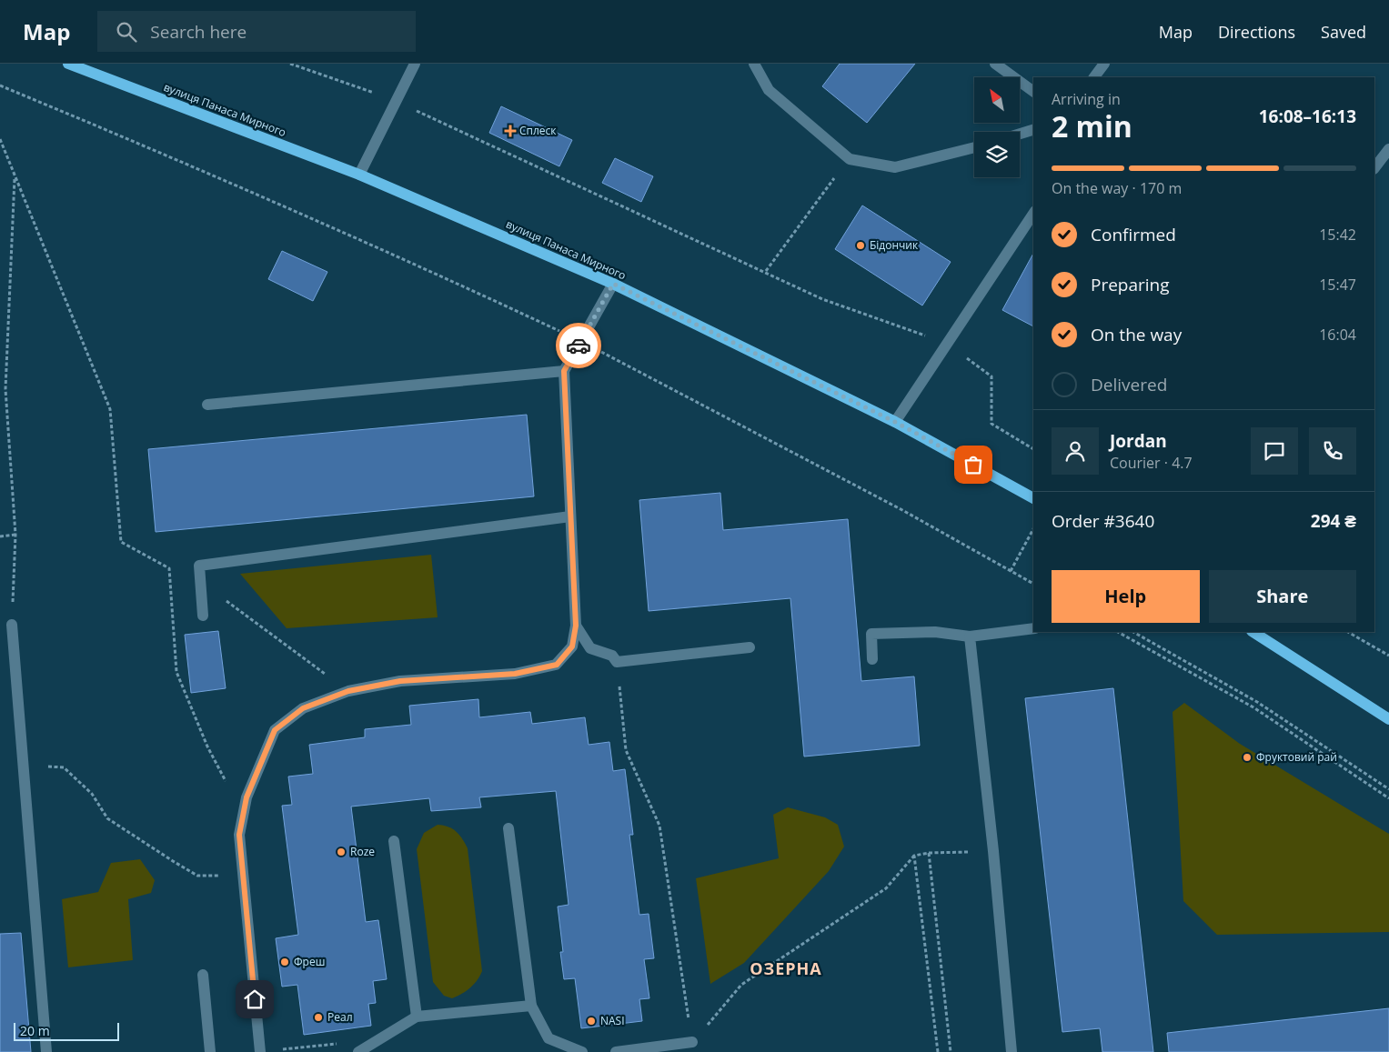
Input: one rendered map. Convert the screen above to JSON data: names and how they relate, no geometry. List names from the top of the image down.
{
  "streets": {
    "main road": ["вулиця Панаса Мирного"]
  },
  "districts": ["ОЗЕРНА"],
  "places": {
    "health": ["Сплеск"],
    "other": [
      "Бідончик",
      "Фруктовий рай",
      "Roze",
      "Фреш",
      "Реал",
      "NASI"
    ]
  },
  "scale_bar": "20 m",
  "north": "top left",
  "page": {
    "header": "Map",
    "search": "Search here",
    "nav": ["Map", "Directions", "Saved"],
    "heading": ["2 min", "Arriving in", "16:08–16:13"],
    "panel": [
      "Jordan",
      "Courier · 4.7",
      "Order #3640",
      "294 ₴"
    ],
    "bar": "On the way · 170 m",
    "list": [
      ["Confirmed", "15:42"],
      ["Preparing", "15:47"],
      ["On the way", "16:04"],
      "Delivered"
    ],
    "buttons": ["Help", "Share"],
    "scale": "20 m"
  }
}
